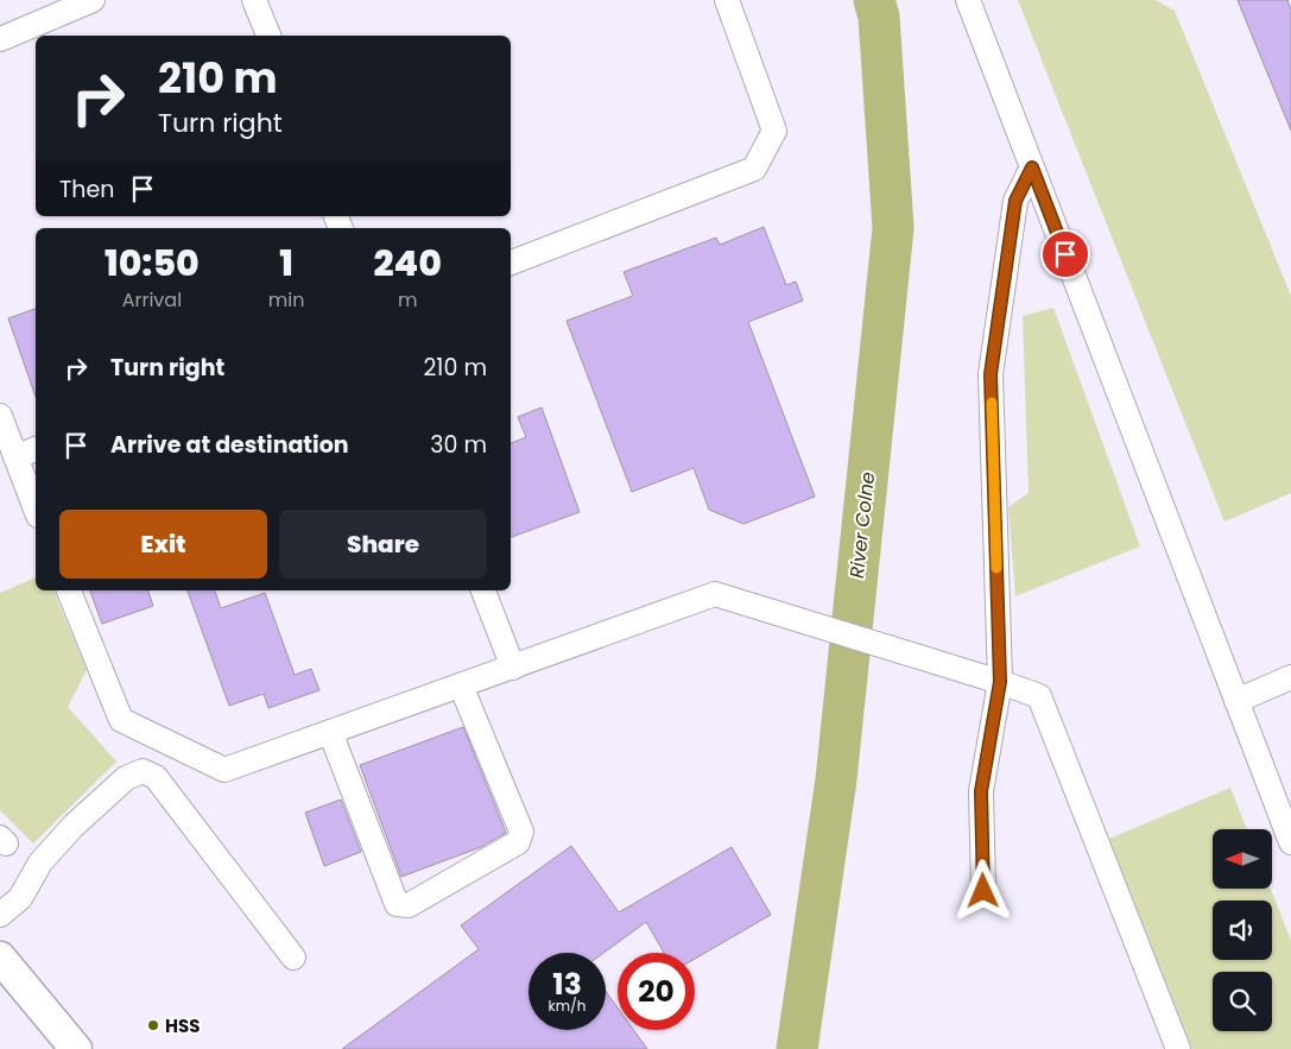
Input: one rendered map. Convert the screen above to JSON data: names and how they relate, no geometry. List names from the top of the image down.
{
  "water": ["River Colne"],
  "places": ["HSS"],
  "north": "left",
  "page": {
    "turn": ["210 m", "Turn right"],
    "then": "Then",
    "eta": [
      "10:50",
      "Arrival",
      "1",
      "min",
      "240",
      "m"
    ],
    "list": [
      {
        "name": "Turn right",
        "value": "210 m"
      },
      {
        "name": "Arrive at destination",
        "value": "30 m"
      }
    ],
    "buttons": ["Exit", "Share"],
    "speed": "13 km/h",
    "limit": "20"
  }
}
